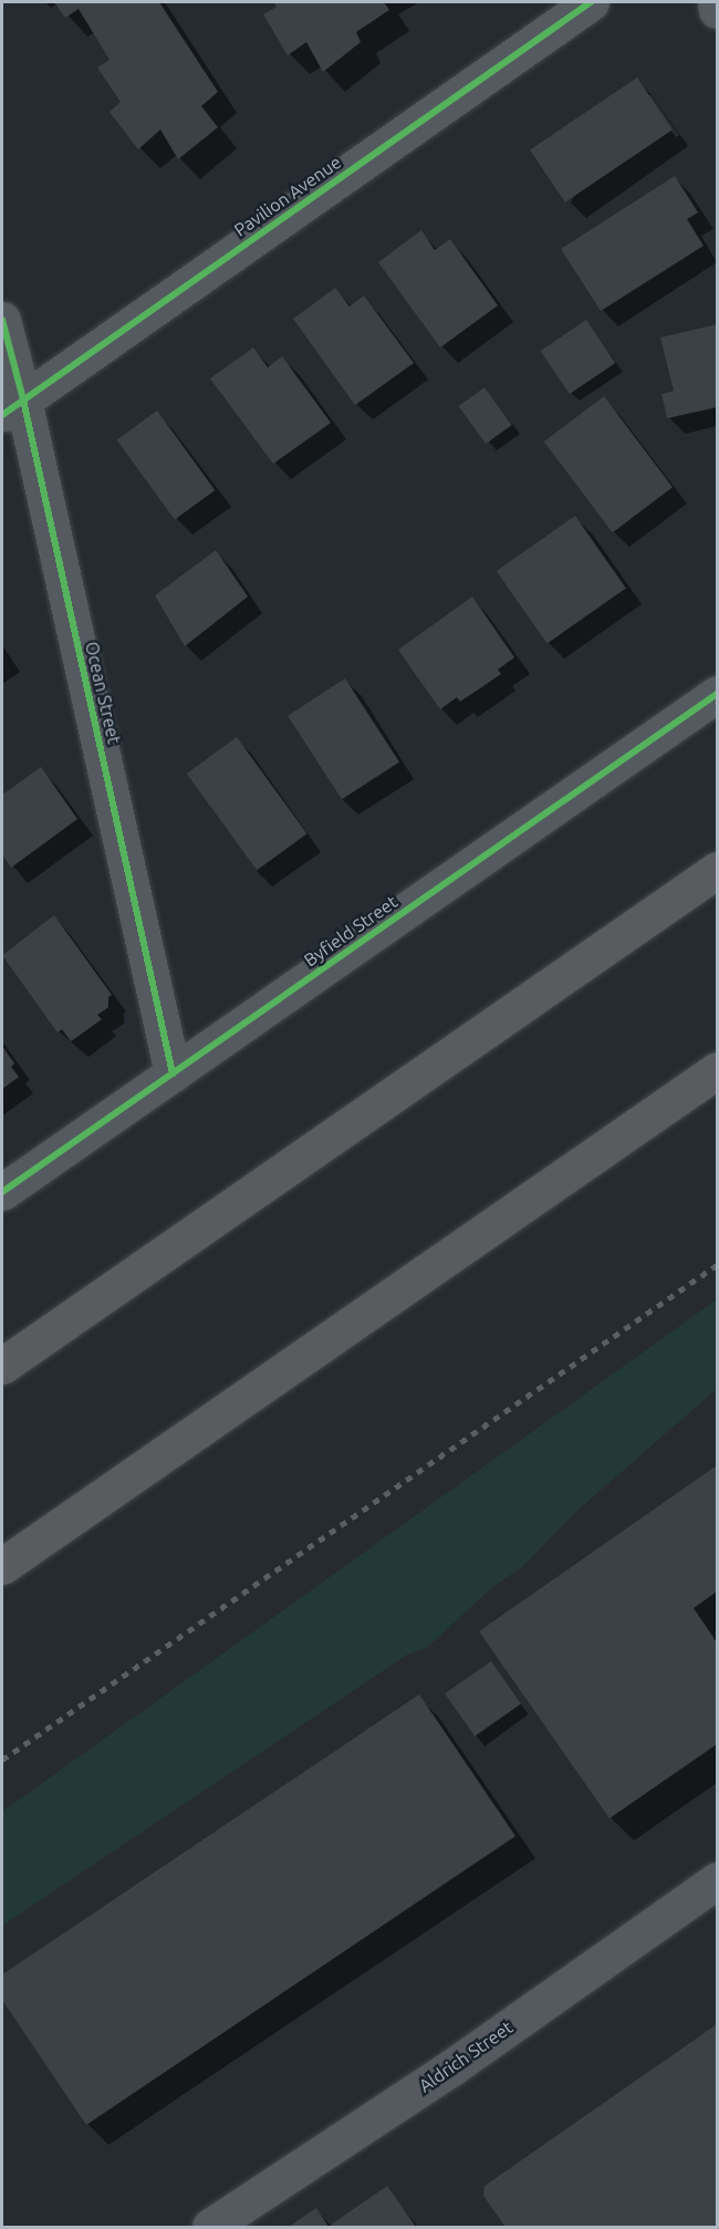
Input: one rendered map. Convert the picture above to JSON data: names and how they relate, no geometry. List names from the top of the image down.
{
  "streets": {
    "street": [
      "Pavilion Avenue",
      "Ocean Street",
      "Byfield Street",
      "Aldrich Street"
    ]
  },
  "crossings": [
    ["Pavilion Avenue", "Ocean Street"],
    ["Ocean Street", "Byfield Street"]
  ]
}
